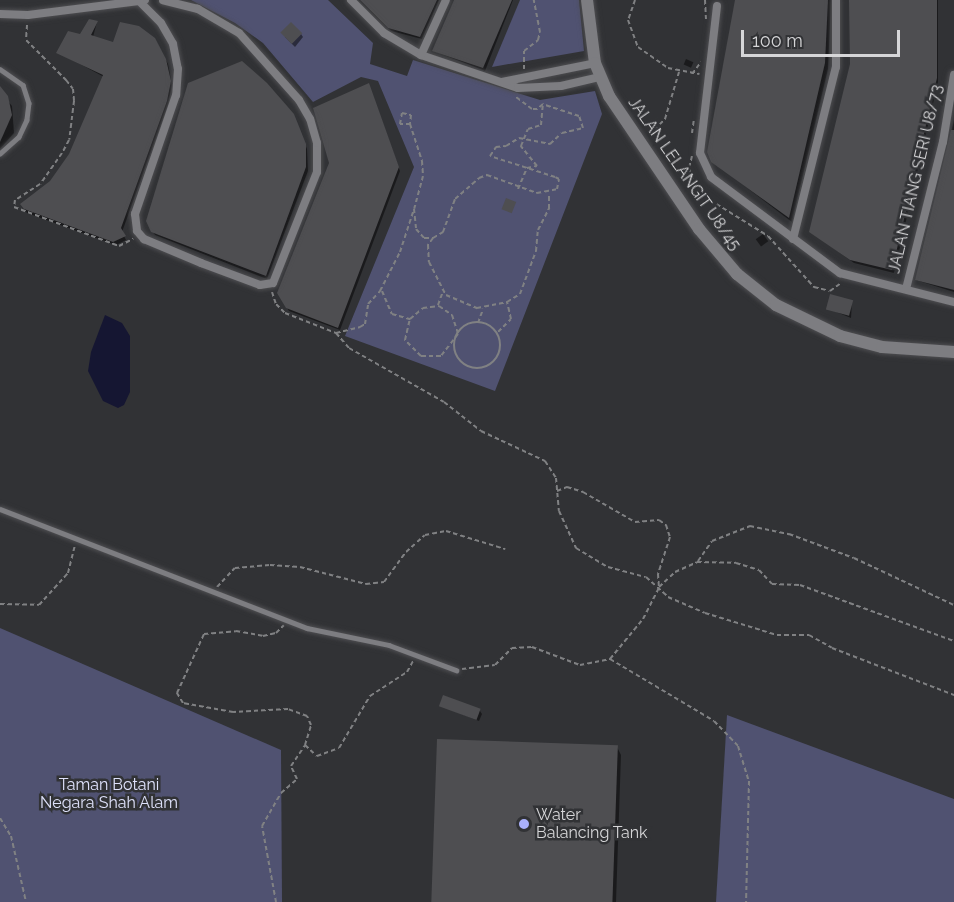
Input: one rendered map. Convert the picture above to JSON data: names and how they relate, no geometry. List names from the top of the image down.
{
  "streets": {
    "street": ["JALAN LELANGIT U8/45", "JALAN TIANG SERI U8/73"]
  },
  "parks": ["Taman Botani Negara Shah Alam"],
  "places": ["Water Balancing Tank"],
  "scale_bar": "100 m"
}
